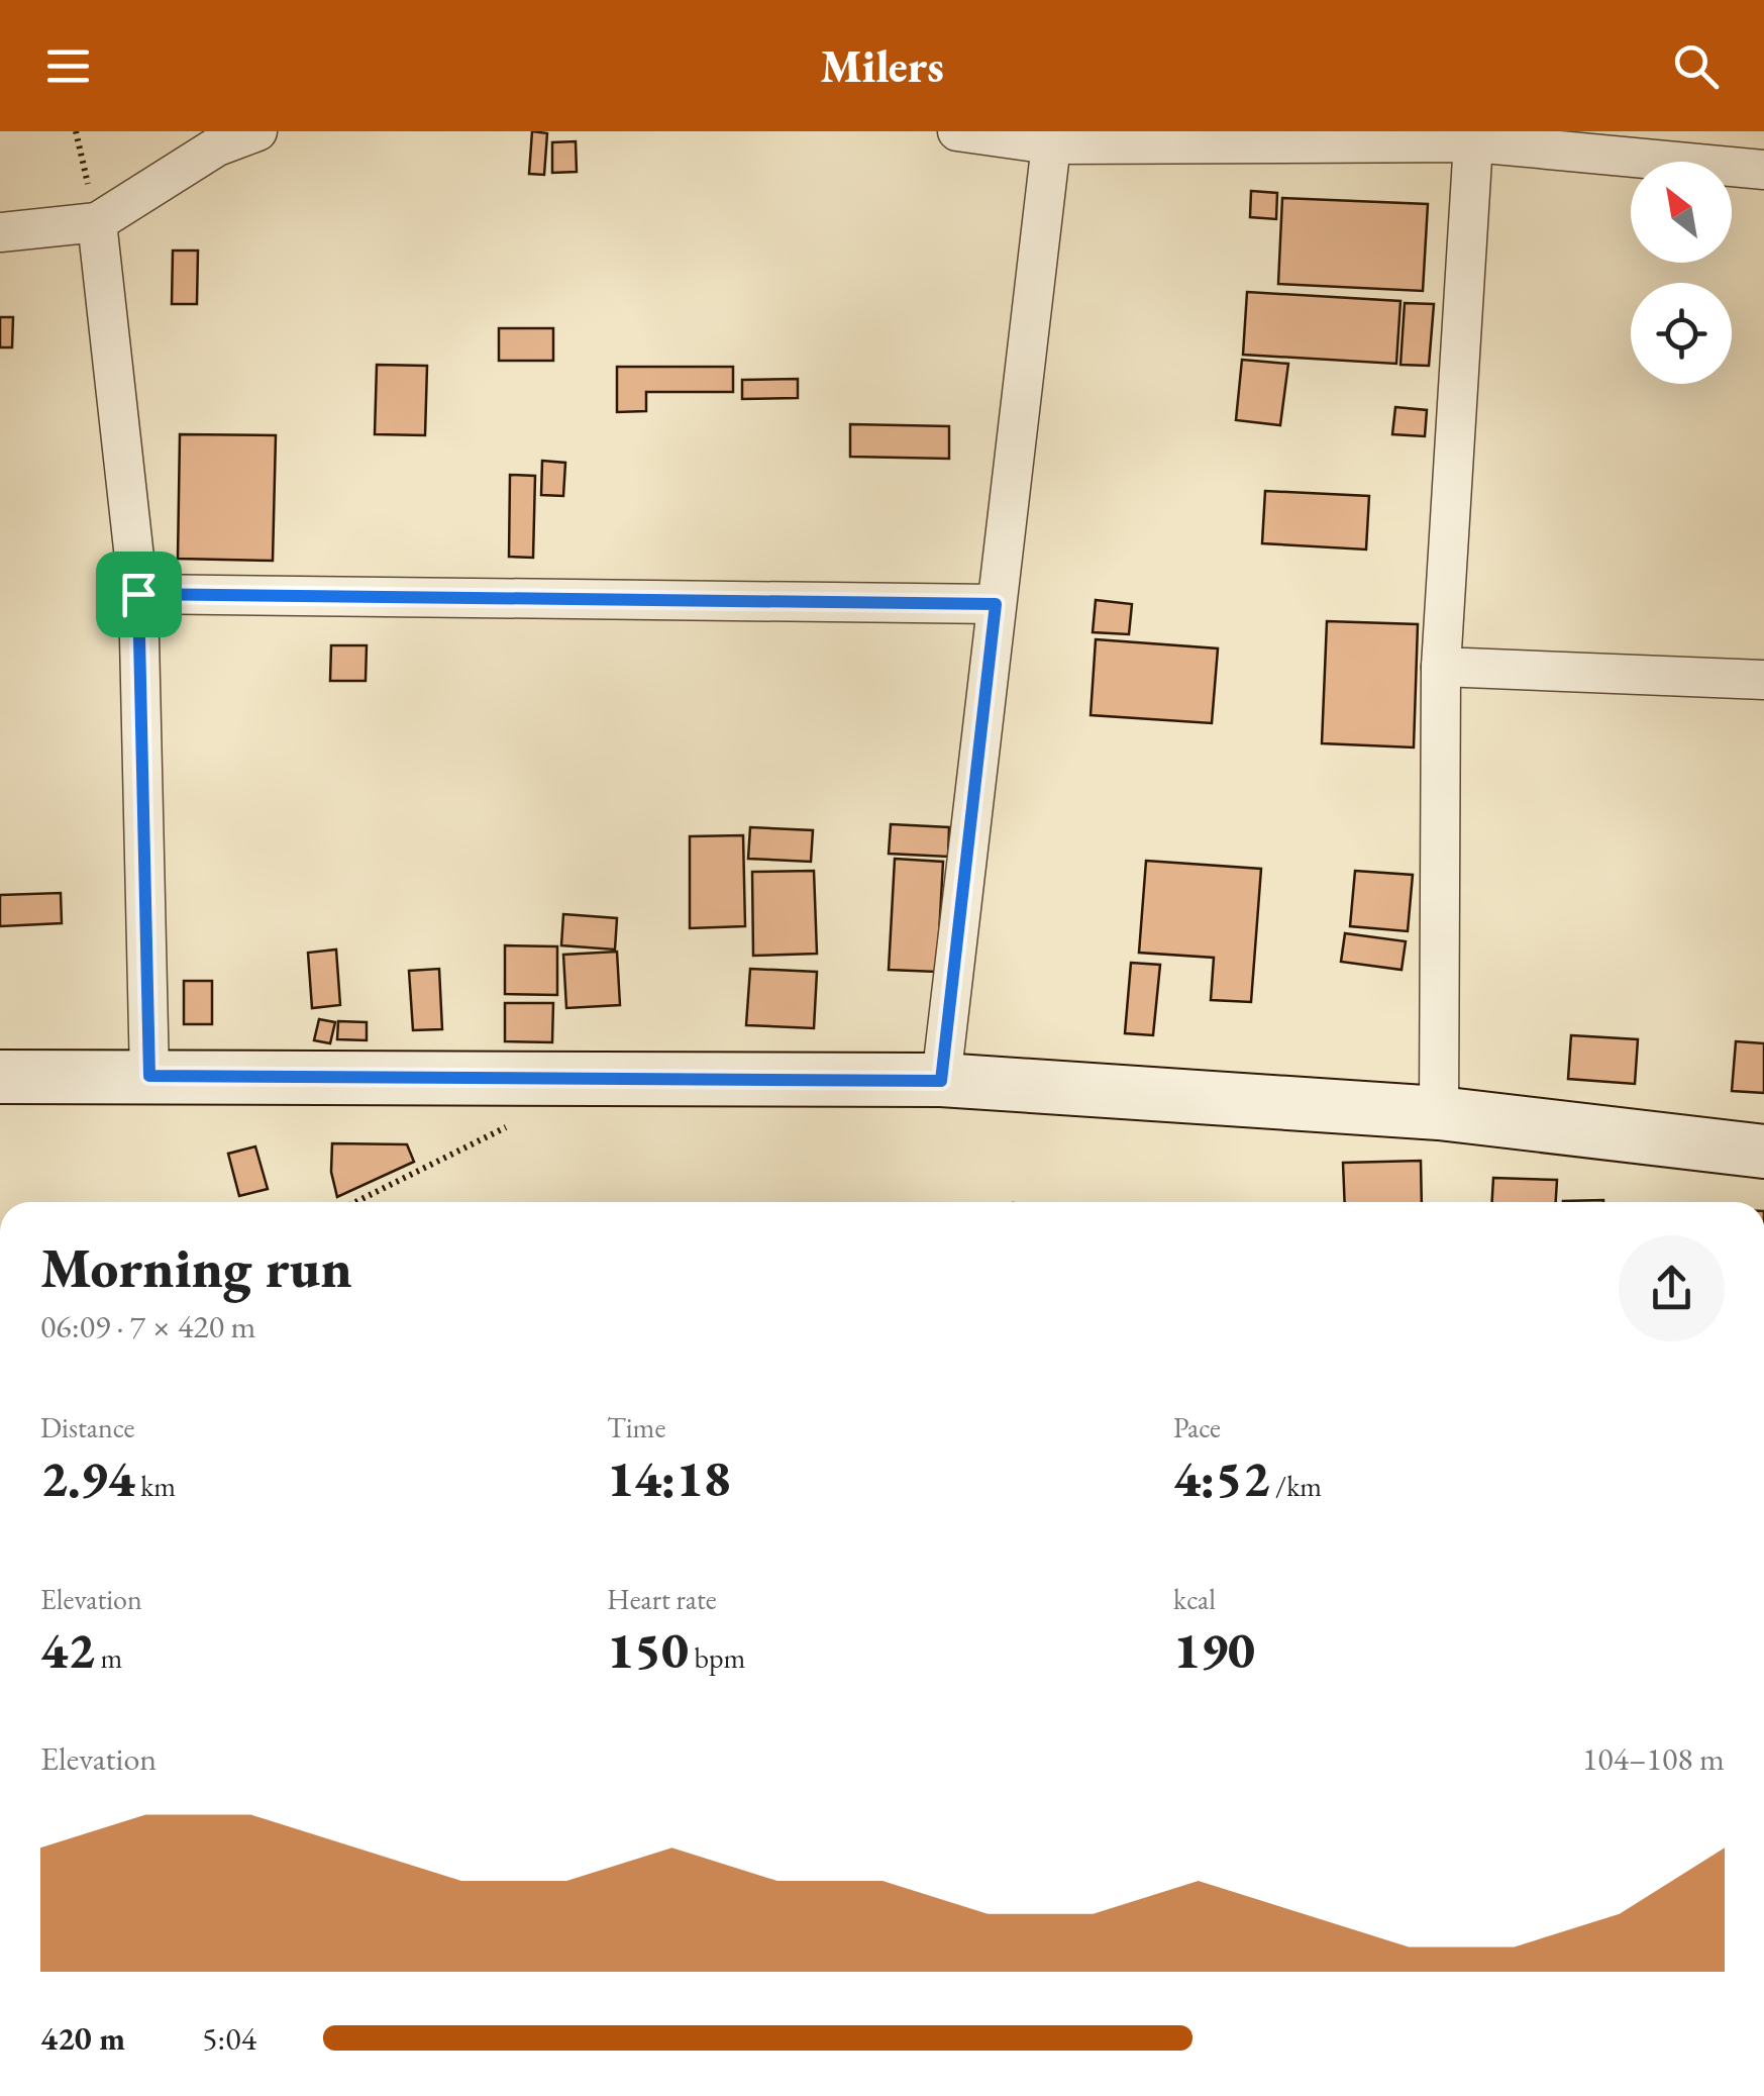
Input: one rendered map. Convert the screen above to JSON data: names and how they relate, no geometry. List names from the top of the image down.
{
  "north": "top left",
  "page": {
    "header": "Milers",
    "heading": ["Morning run", "06:09 · 7 × 420 m"],
    "stats": [
      ["Distance", "2.94 km"],
      ["Time", "14:18"],
      ["Pace", "4:52 /km"],
      ["Elevation", "42 m"],
      ["Heart rate", "150 bpm"],
      ["kcal", "190"]
    ],
    "chart": ["Elevation", "104–108 m"],
    "list": [
      {
        "name": "420 m",
        "note": "5:04"
      }
    ]
  }
}
